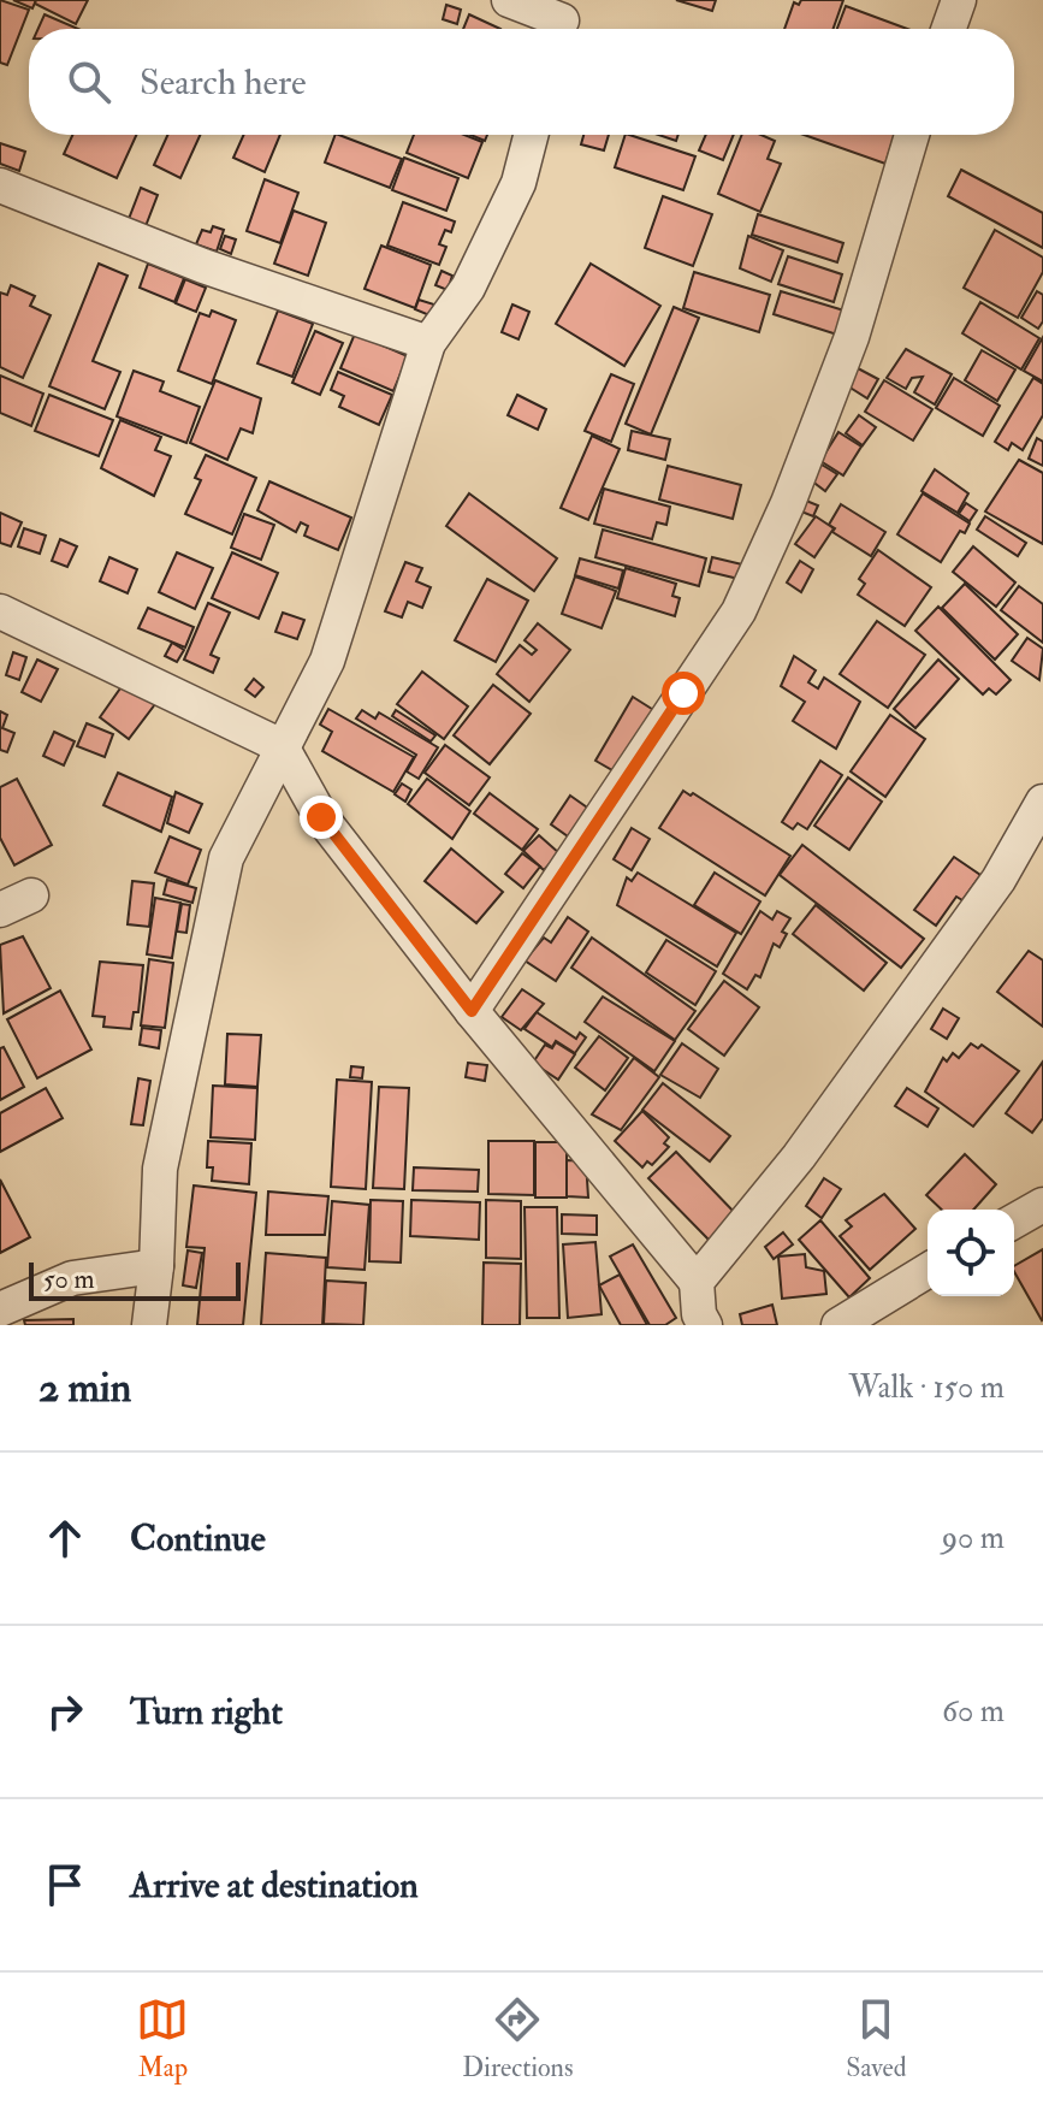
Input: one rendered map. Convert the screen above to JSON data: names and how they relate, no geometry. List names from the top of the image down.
{
  "scale_bar": "50 m",
  "page": {
    "search": "Search here",
    "scale": "50 m",
    "heading": ["2 min", "Walk · 150 m"],
    "list": [
      ["Continue", "90 m"],
      ["Turn right", "60 m"],
      "Arrive at destination"
    ],
    "nav": ["Map", "Directions", "Saved"]
  }
}
